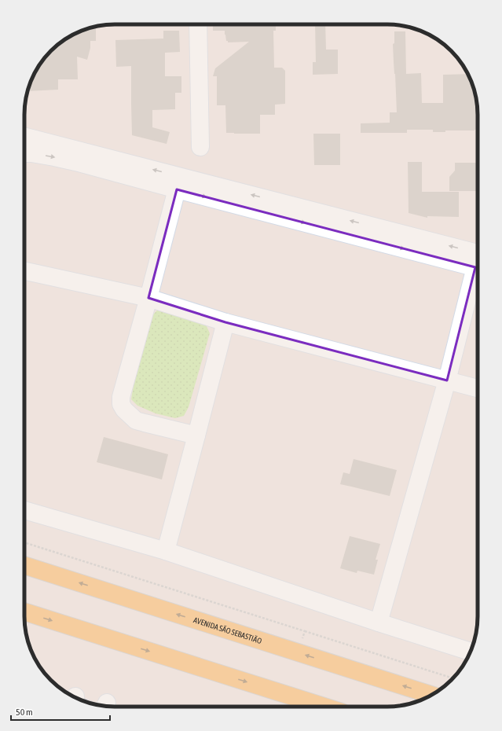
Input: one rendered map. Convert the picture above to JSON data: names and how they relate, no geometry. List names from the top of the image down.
{
  "streets": {
    "main road": ["AVENIDA SÃO SEBASTIÃO"]
  },
  "scale_bar": "50 m"
}
